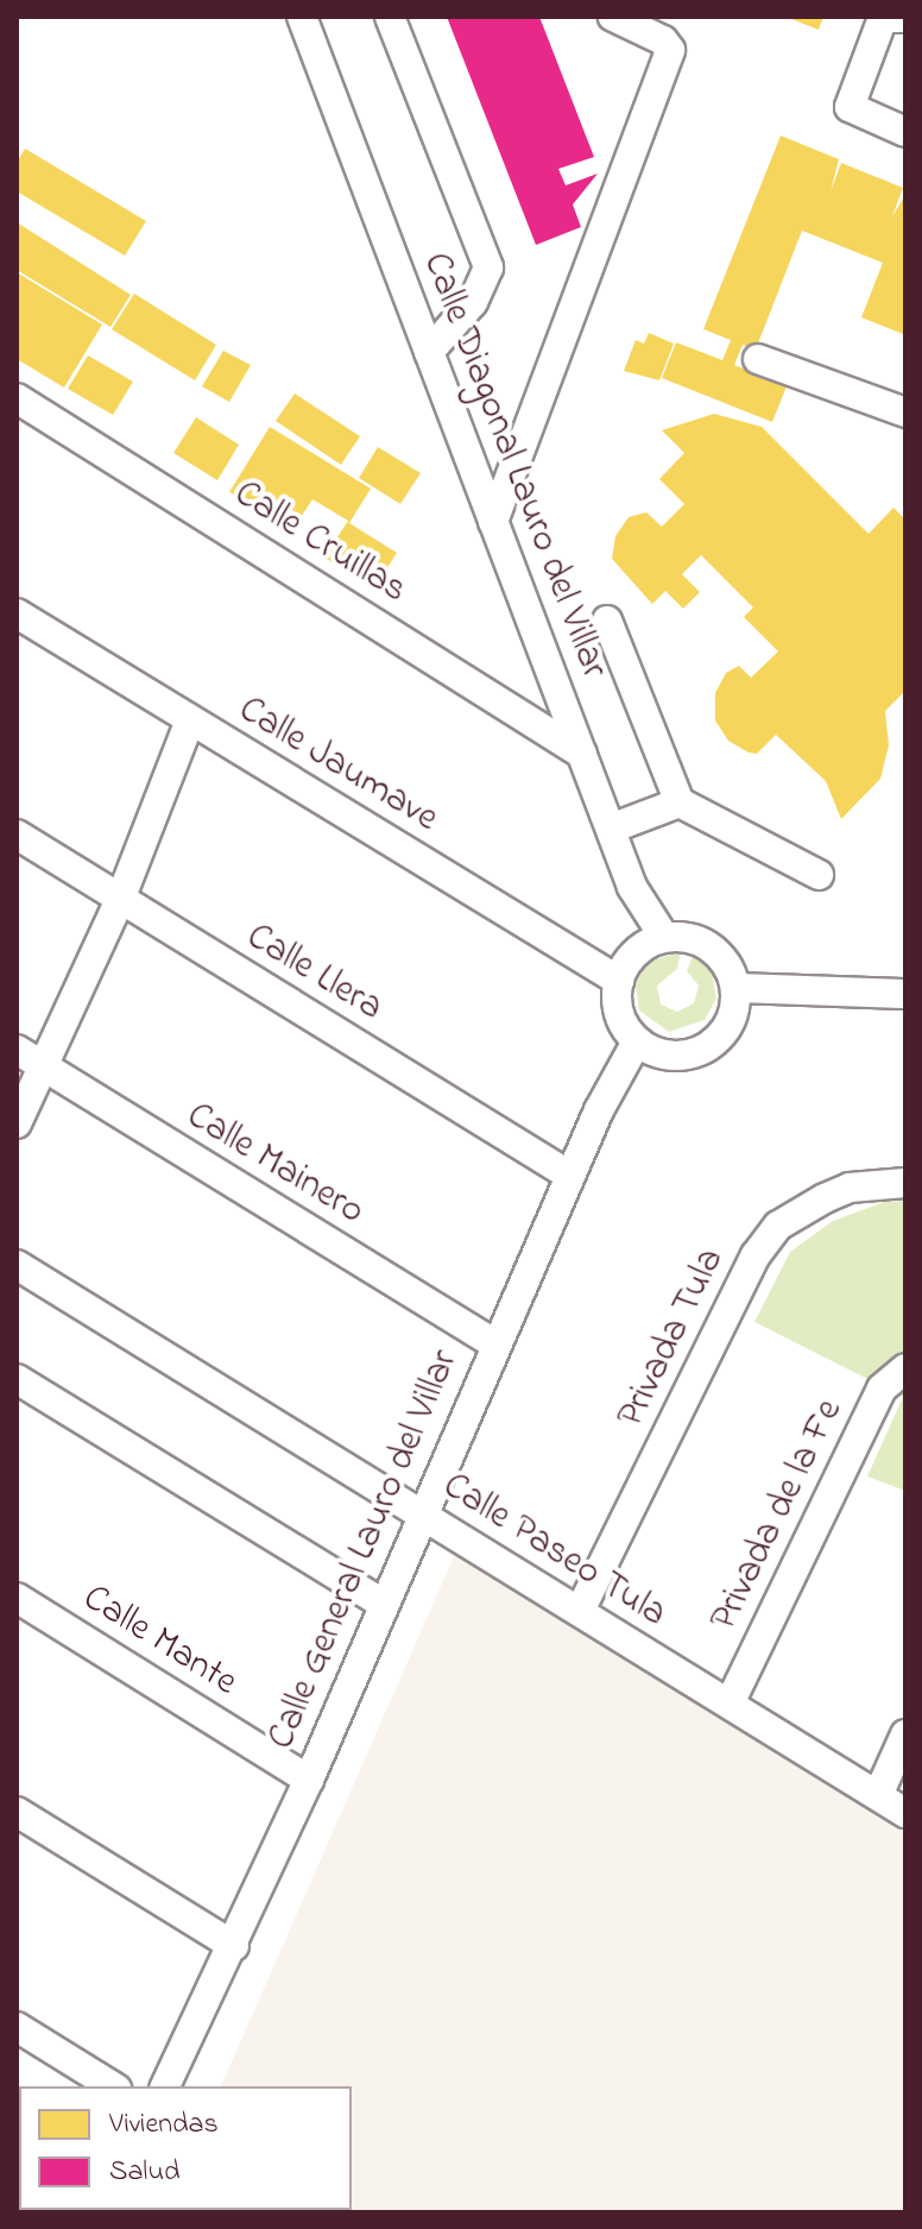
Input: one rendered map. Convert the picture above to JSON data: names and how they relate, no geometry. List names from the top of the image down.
{
  "streets": {
    "street": [
      "Calle Diagonal Lauro del Villar",
      "Calle Cruillas",
      "Calle Jaumave",
      "Calle Llera",
      "Calle Mainero",
      "Privada Tula",
      "Privada de la Fe",
      "Calle General Lauro del Villar",
      "Calle Paseo Tula",
      "Calle Mante"
    ]
  },
  "crossings": [
    ["Calle Diagonal Lauro del Villar", "Calle Cruillas"],
    ["Calle Diagonal Lauro del Villar", "Calle Jaumave"],
    ["Calle Diagonal Lauro del Villar", "Calle General Lauro del Villar"],
    ["Calle Jaumave", "Calle General Lauro del Villar"],
    ["Calle Llera", "Calle General Lauro del Villar"],
    ["Calle Mainero", "Calle General Lauro del Villar"],
    ["Privada Tula", "Calle Paseo Tula"],
    ["Privada de la Fe", "Calle Paseo Tula"],
    ["Calle General Lauro del Villar", "Calle Paseo Tula"],
    ["Calle General Lauro del Villar", "Calle Mante"]
  ],
  "legend": ["Viviendas", "Salud"]
}
